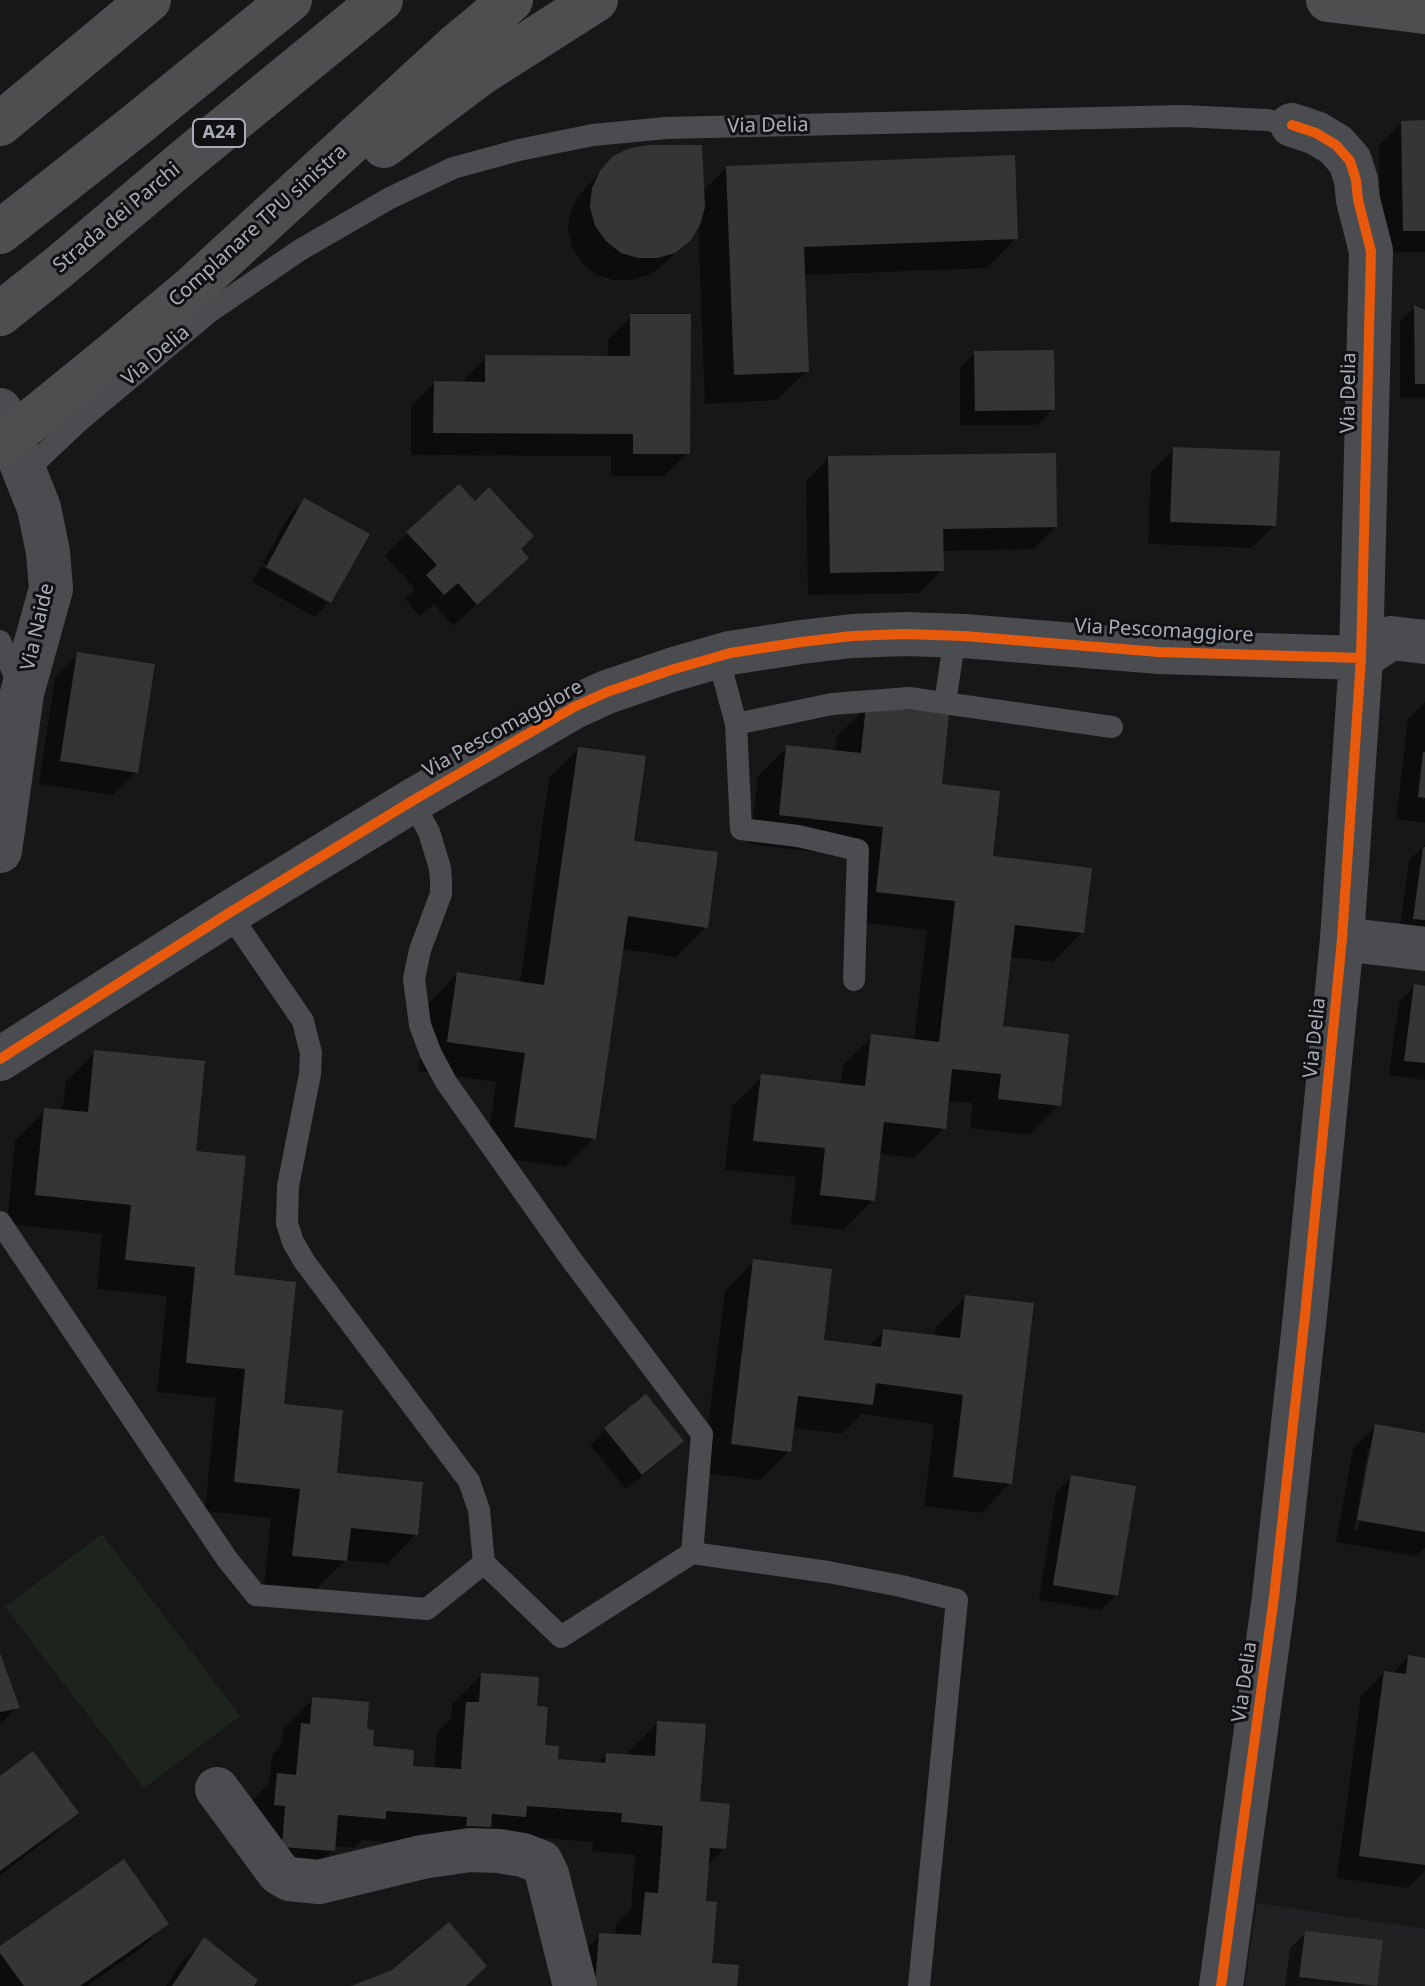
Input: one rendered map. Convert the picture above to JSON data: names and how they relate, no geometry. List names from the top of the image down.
{
  "streets": {
    "highway": ["A24", "Strada dei Parchi", "Complanare TPU sinistra"],
    "street": ["Via Delia", "Via Naide", "Via Pescomaggiore"]
  },
  "crossings": [
    ["Via Delia", "Complanare TPU sinistra"],
    ["Via Delia", "Via Naide"],
    ["Via Delia", "Via Pescomaggiore"],
    ["Complanare TPU sinistra", "Via Naide"]
  ]
}
